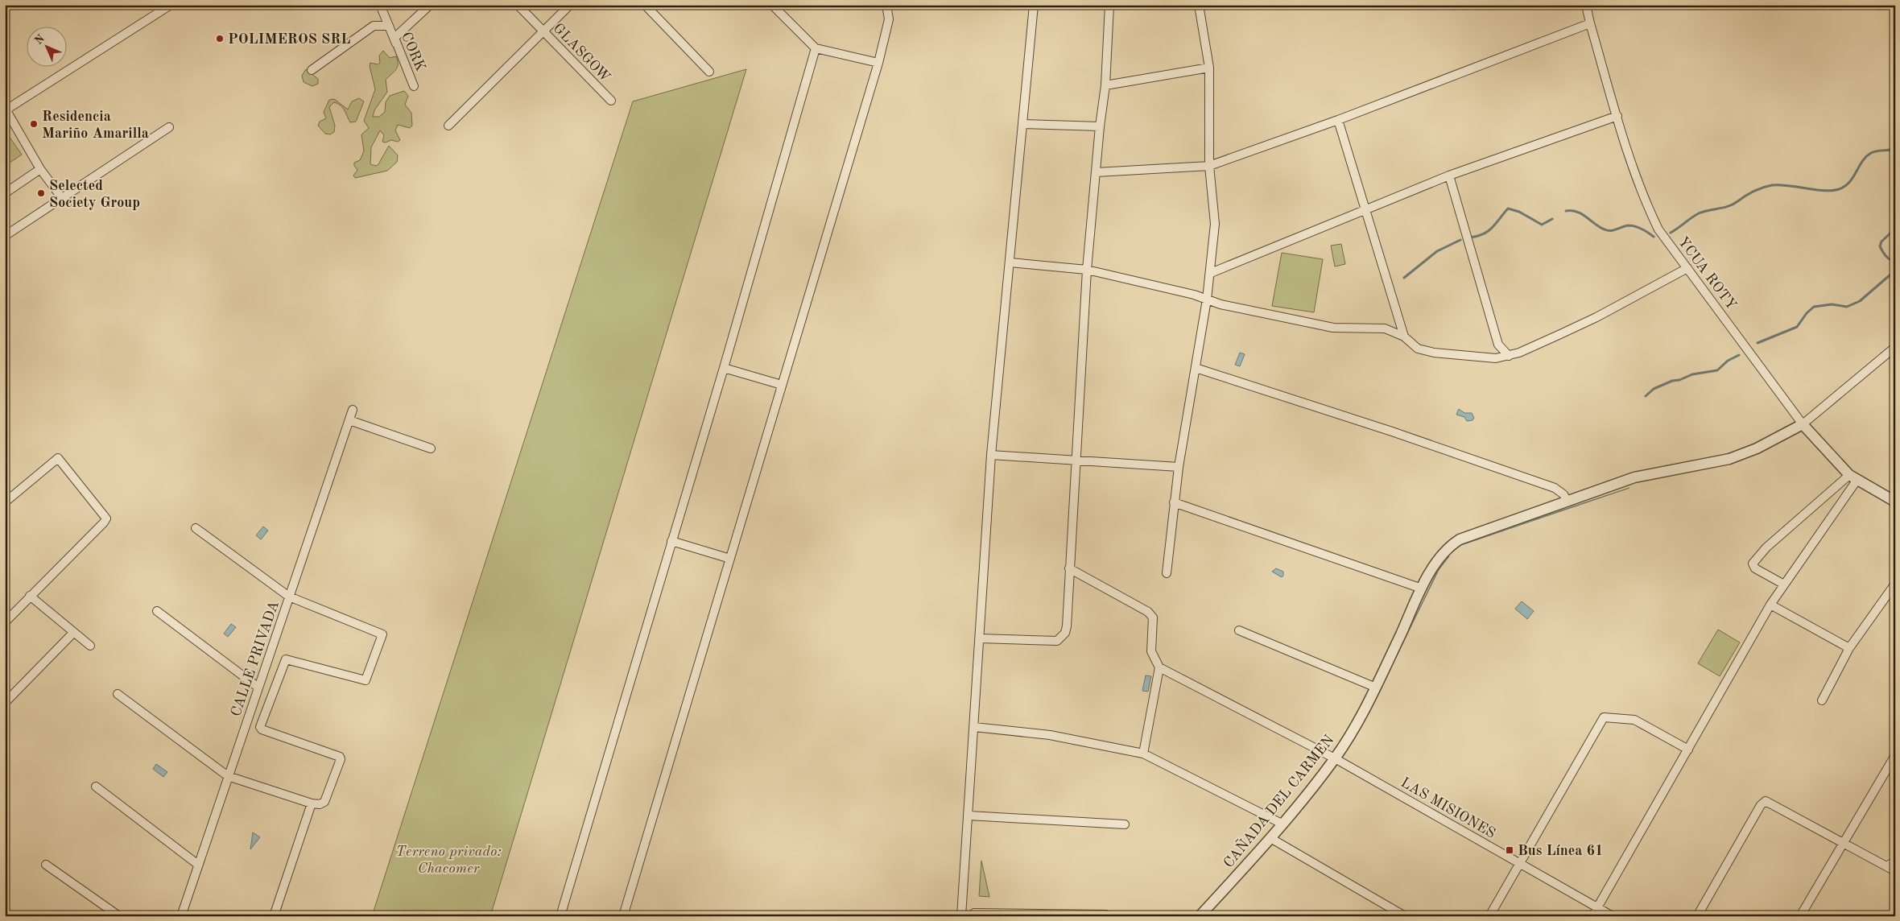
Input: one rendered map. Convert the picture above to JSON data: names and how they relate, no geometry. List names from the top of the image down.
{
  "streets": {
    "street": [
      "CORK",
      "GLASGOW",
      "YCUA ROTY",
      "CALLE PRIVADA",
      "CAÑADA DEL CARMEN",
      "LAS MISIONES"
    ]
  },
  "crossings": [
    ["YCUA ROTY", "CAÑADA DEL CARMEN"],
    ["CAÑADA DEL CARMEN", "LAS MISIONES"]
  ],
  "parks": ["Terreno privado: Chacomer"],
  "places": {
    "other": ["POLIMEROS SRL", "Residencia Mariño Amarilla", "Selected Society Group"],
    "transit": ["Bus Línea 61"]
  },
  "north": "top left"
}
